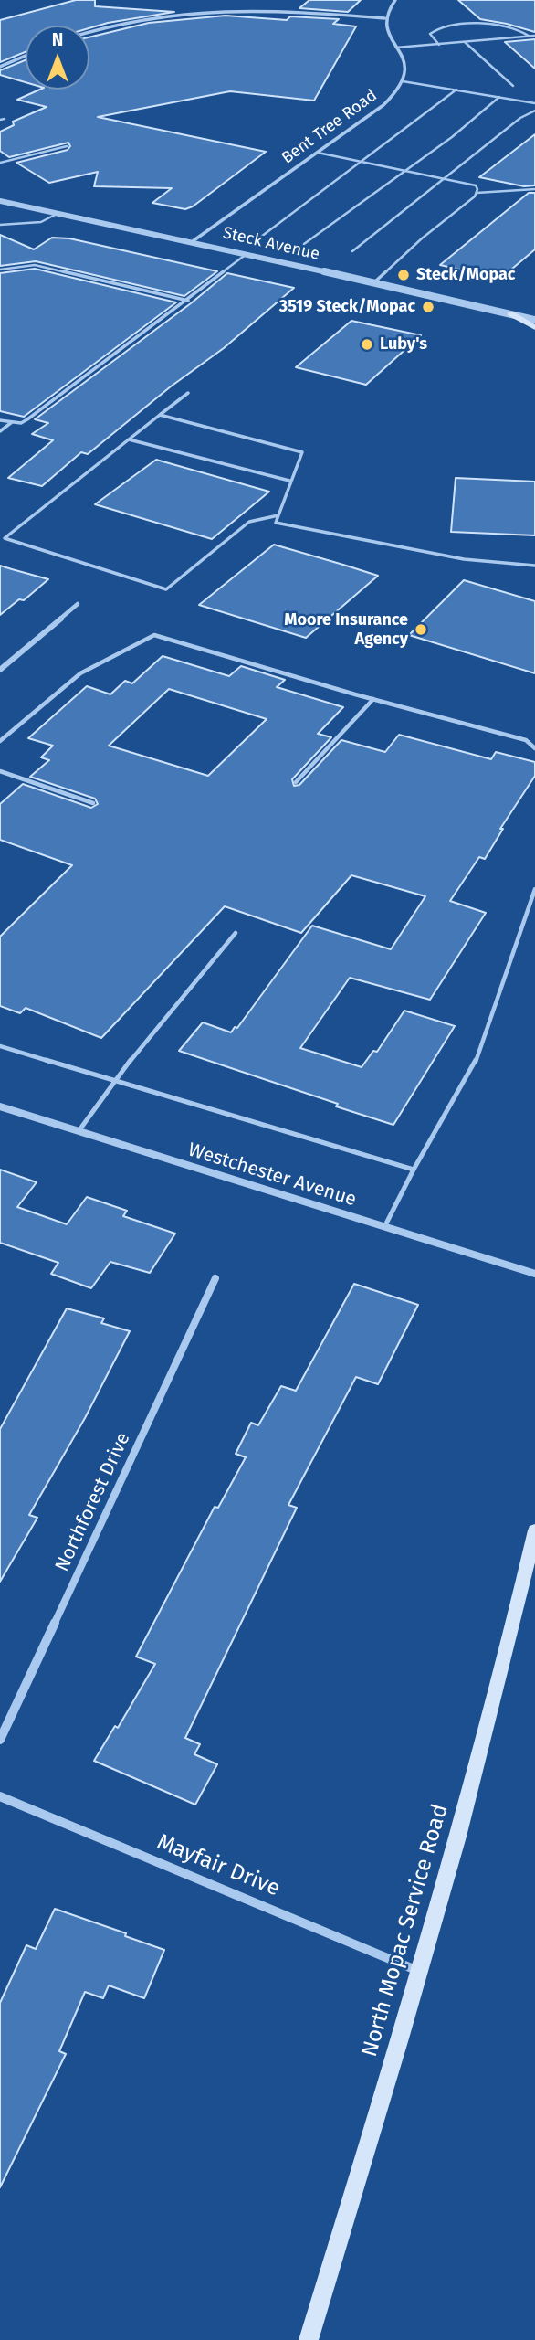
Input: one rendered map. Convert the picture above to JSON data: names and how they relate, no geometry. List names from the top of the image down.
{
  "streets": {
    "main road": ["North Mopac Service Road"],
    "street": [
      "Bent Tree Road",
      "Steck Avenue",
      "Westchester Avenue",
      "Northforest Drive",
      "Mayfair Drive"
    ]
  },
  "crossings": [
    ["Bent Tree Road", "Steck Avenue"],
    ["Mayfair Drive", "North Mopac Service Road"]
  ],
  "places": [
    "Steck/Mopac",
    "3519 Steck/Mopac",
    "Luby's",
    "Moore Insurance Agency"
  ],
  "north": "top"
}
